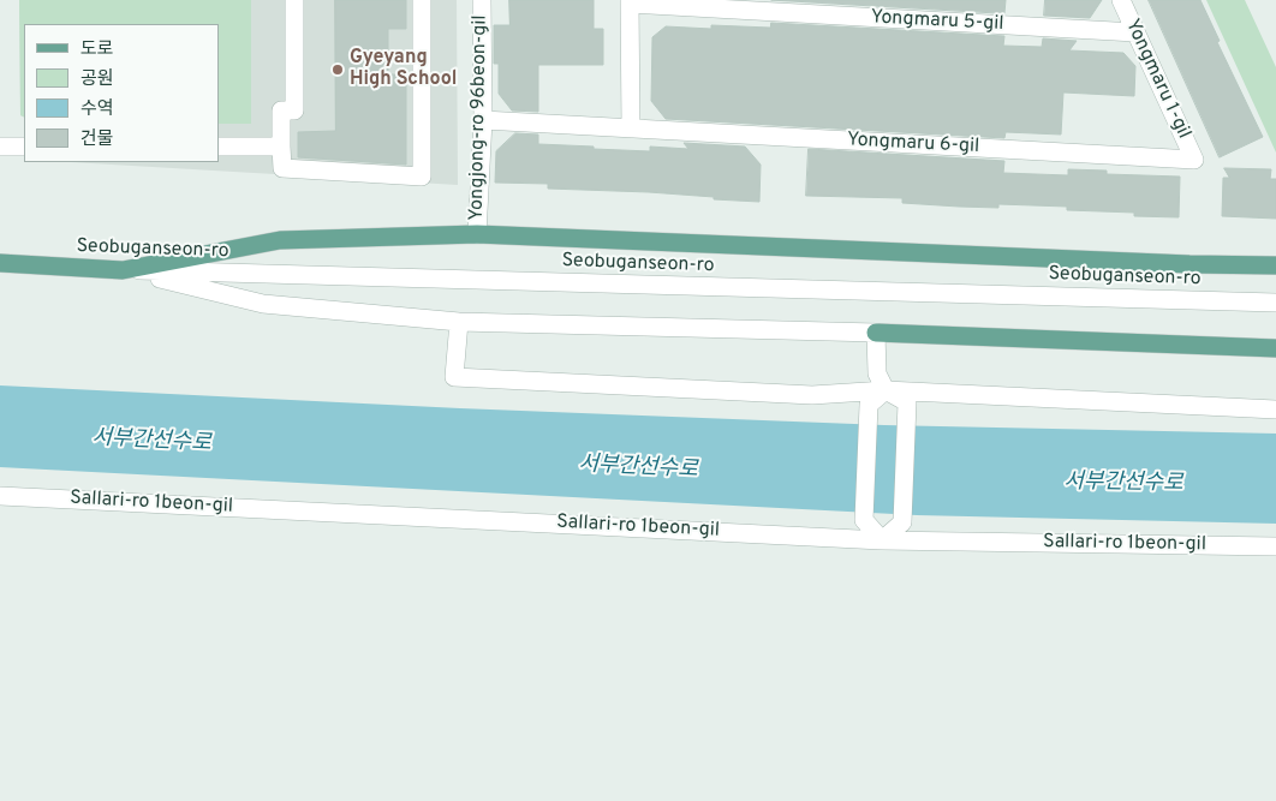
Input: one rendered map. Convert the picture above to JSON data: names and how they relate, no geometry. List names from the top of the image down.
{
  "streets": {
    "main road": ["Seobuganseon-ro"],
    "street": [
      "Yongmaru 5-gil",
      "Yongmaru 1-gil",
      "Yongjong-ro 96beon-gil",
      "Yongmaru 6-gil",
      "Sallari-ro 1beon-gil"
    ]
  },
  "crossings": [
    ["Yongmaru 5-gil", "Yongmaru 1-gil"],
    ["Yongmaru 1-gil", "Yongmaru 6-gil"],
    ["Yongjong-ro 96beon-gil", "Yongmaru 6-gil"]
  ],
  "water": ["서부간선수로"],
  "places": ["Gyeyang High School"],
  "legend": [
    "도로",
    "공원",
    "수역",
    "건물"
  ]
}
